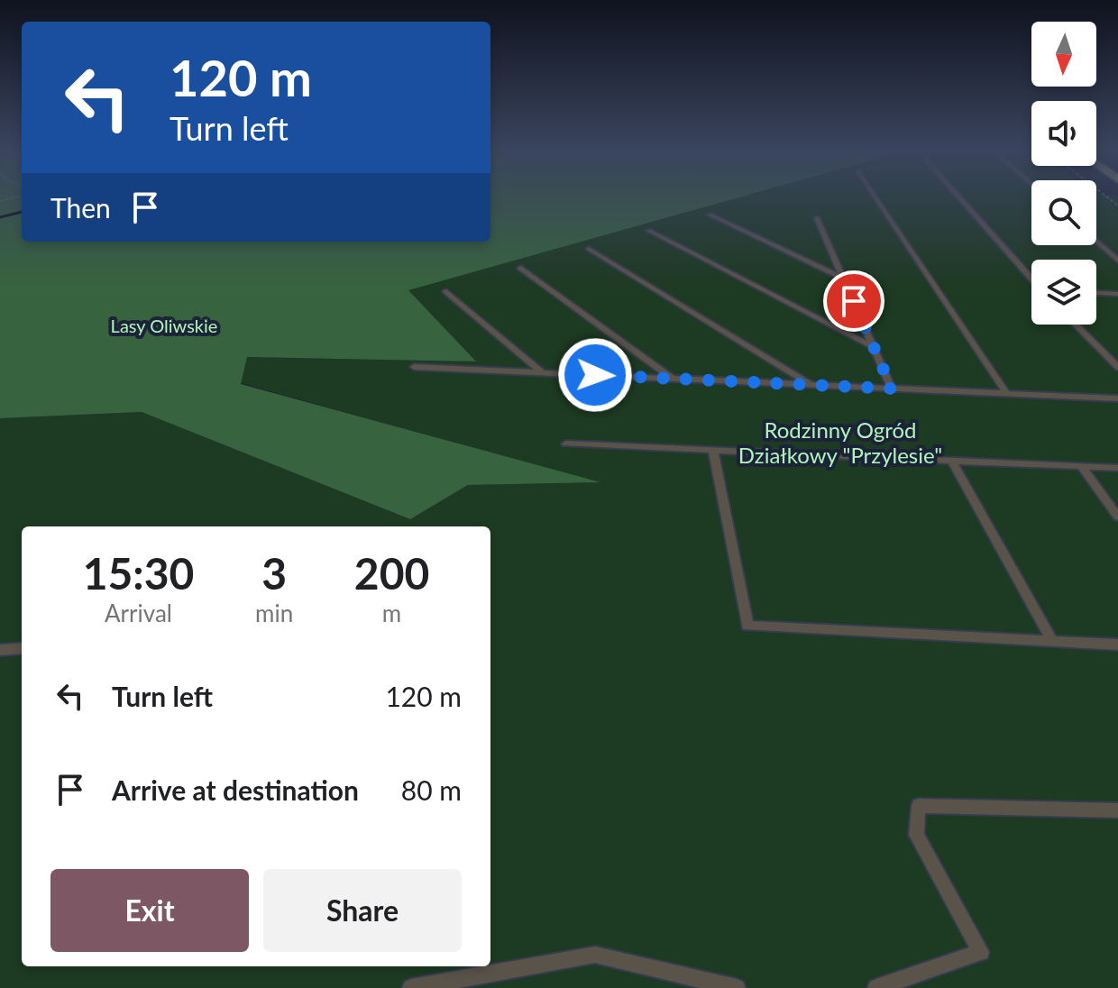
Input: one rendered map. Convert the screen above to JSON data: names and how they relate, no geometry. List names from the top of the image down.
{
  "parks": ["Lasy Oliwskie", "Rodzinny Ogród Działkowy \"Przylesie\""],
  "north": "bottom",
  "page": {
    "turn": ["120 m", "Turn left"],
    "then": "Then",
    "eta": [
      "15:30",
      "Arrival",
      "3",
      "min",
      "200",
      "m"
    ],
    "list": [
      {
        "name": "Turn left",
        "value": "120 m"
      },
      {
        "name": "Arrive at destination",
        "value": "80 m"
      }
    ],
    "buttons": ["Exit", "Share"]
  }
}
